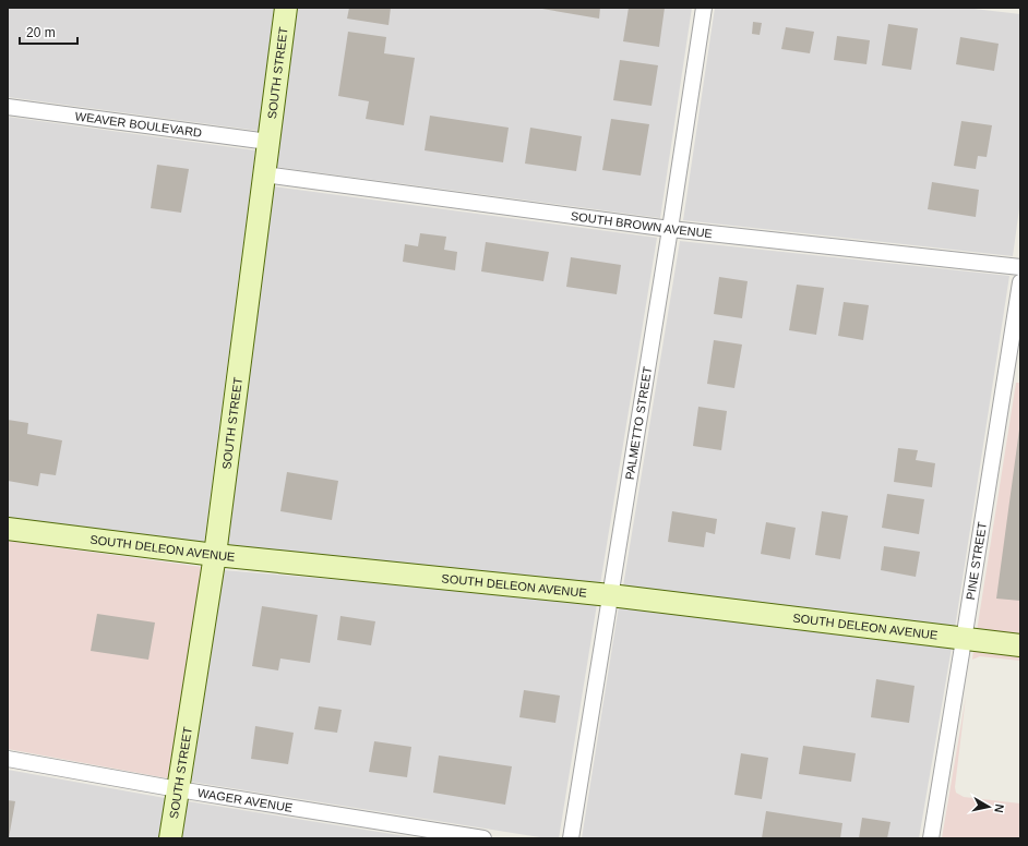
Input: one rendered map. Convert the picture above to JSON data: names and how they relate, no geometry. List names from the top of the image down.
{
  "streets": {
    "street": [
      "SOUTH STREET",
      "WEAVER BOULEVARD",
      "SOUTH BROWN AVENUE",
      "PALMETTO STREET",
      "SOUTH DELEON AVENUE",
      "PINE STREET",
      "WAGER AVENUE"
    ]
  },
  "crossings": [
    ["SOUTH STREET", "WEAVER BOULEVARD"],
    ["SOUTH STREET", "SOUTH BROWN AVENUE"],
    ["SOUTH STREET", "SOUTH DELEON AVENUE"],
    ["SOUTH STREET", "WAGER AVENUE"],
    ["SOUTH BROWN AVENUE", "PALMETTO STREET"],
    ["PALMETTO STREET", "SOUTH DELEON AVENUE"],
    ["SOUTH DELEON AVENUE", "PINE STREET"]
  ],
  "scale_bar": "20 m",
  "north": "right"
}
